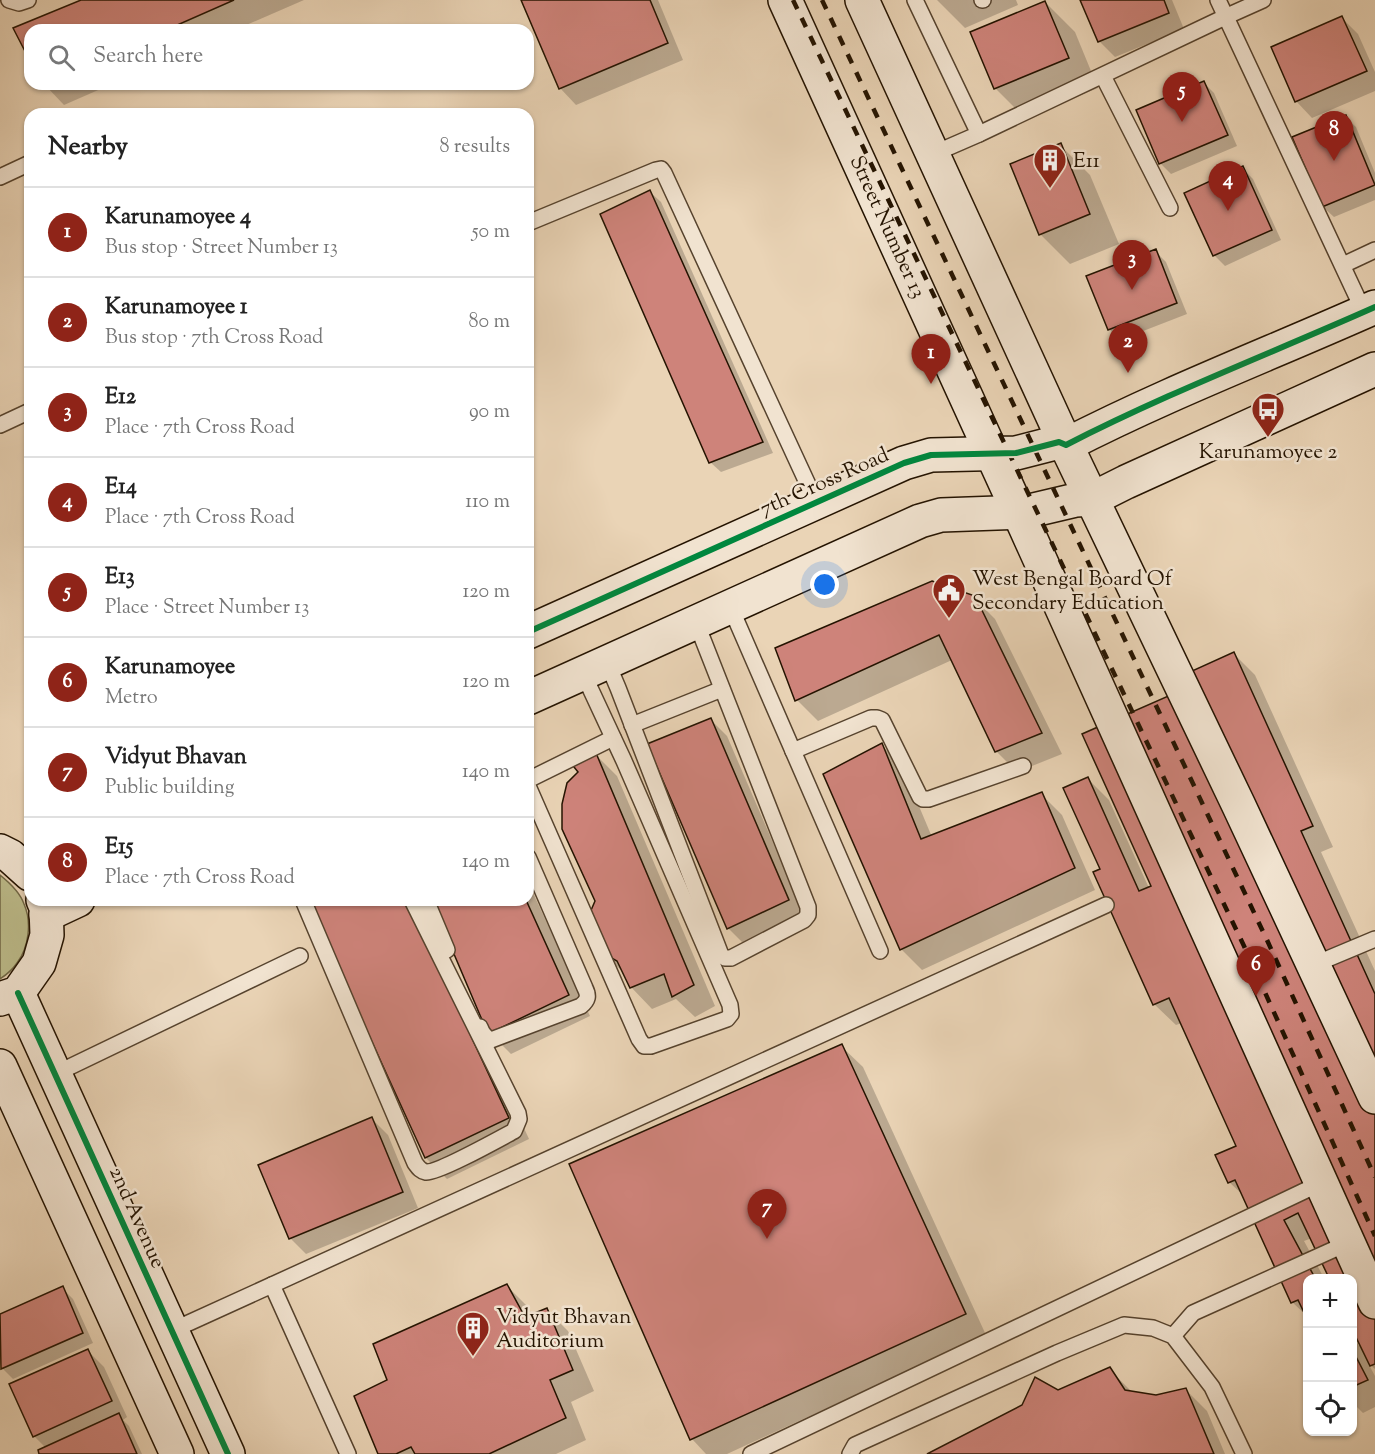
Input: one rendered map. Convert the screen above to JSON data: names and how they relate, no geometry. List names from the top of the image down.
{
  "streets": {
    "street": ["Street Number 13", "7th Cross Road", "2nd Avenue"]
  },
  "crossings": [
    ["Street Number 13", "7th Cross Road"]
  ],
  "places": {
    "building": ["E11", "Vidyut Bhavan Auditorium"],
    "bus stop": ["Karunamoyee 2"],
    "public building": ["West Bengal Board Of Secondary Education"]
  },
  "page": {
    "search": "Search here",
    "pins": [
      "5",
      "8",
      "4",
      "3",
      "2",
      "1",
      "6",
      "7"
    ],
    "heading": ["Nearby", "8 results"],
    "list": [
      {
        "mark": "1",
        "name": "Karunamoyee 4",
        "note": "Bus stop · Street Number 13",
        "value": "50 m"
      },
      {
        "mark": "2",
        "name": "Karunamoyee 1",
        "note": "Bus stop · 7th Cross Road",
        "value": "80 m"
      },
      {
        "mark": "3",
        "name": "E12",
        "note": "Place · 7th Cross Road",
        "value": "90 m"
      },
      {
        "mark": "4",
        "name": "E14",
        "note": "Place · 7th Cross Road",
        "value": "110 m"
      },
      {
        "mark": "5",
        "name": "E13",
        "note": "Place · Street Number 13",
        "value": "120 m"
      },
      {
        "mark": "6",
        "name": "Karunamoyee",
        "note": "Metro",
        "value": "120 m"
      },
      {
        "mark": "7",
        "name": "Vidyut Bhavan",
        "note": "Public building",
        "value": "140 m"
      },
      {
        "mark": "8",
        "name": "E15",
        "note": "Place · 7th Cross Road",
        "value": "140 m"
      }
    ],
    "map_buttons": ["+", "−"]
  }
}
